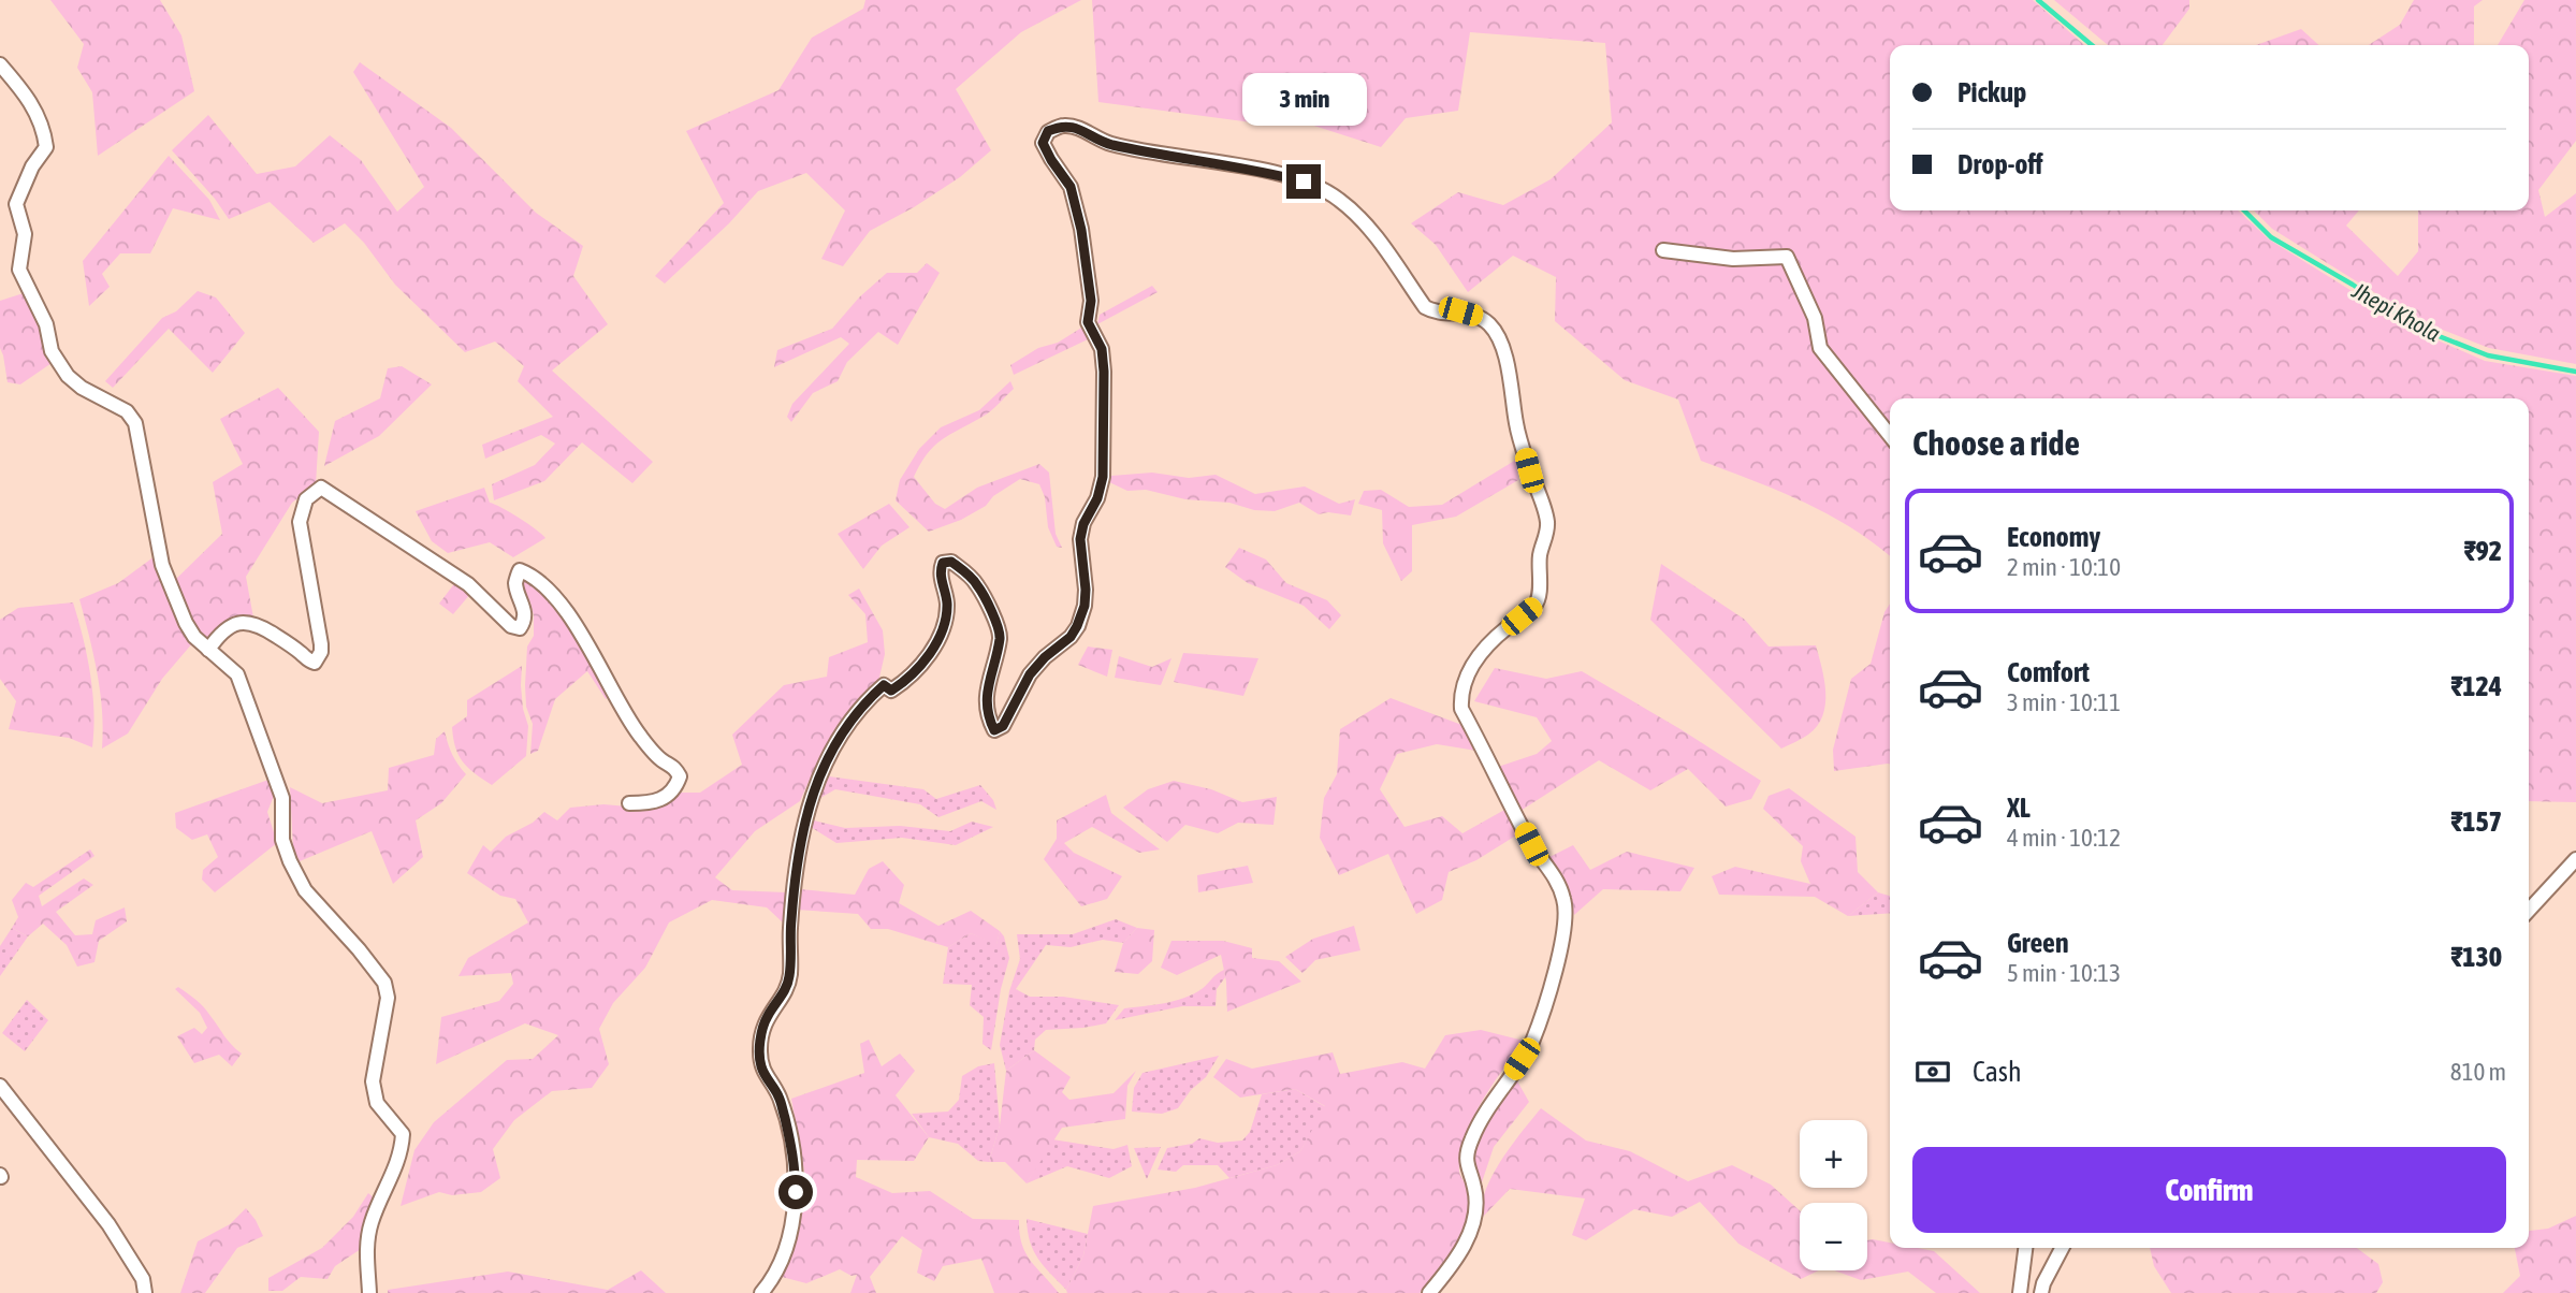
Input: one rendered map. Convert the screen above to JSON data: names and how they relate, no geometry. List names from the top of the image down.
{
  "water": ["Jhepi Khola"],
  "page": {
    "banner": ["Pickup", "Drop-off"],
    "bubble": "3 min",
    "heading": "Choose a ride",
    "list": [
      {
        "name": "Economy",
        "note": "2 min · 10:10",
        "value": "₹92"
      },
      {
        "name": "Comfort",
        "note": "3 min · 10:11",
        "value": "₹124"
      },
      {
        "name": "XL",
        "note": "4 min · 10:12",
        "value": "₹157"
      },
      {
        "name": "Green",
        "note": "5 min · 10:13",
        "value": "₹130"
      }
    ],
    "pay": ["Cash", "810 m"],
    "map_buttons": ["+", "−"],
    "buttons": "Confirm"
  }
}
